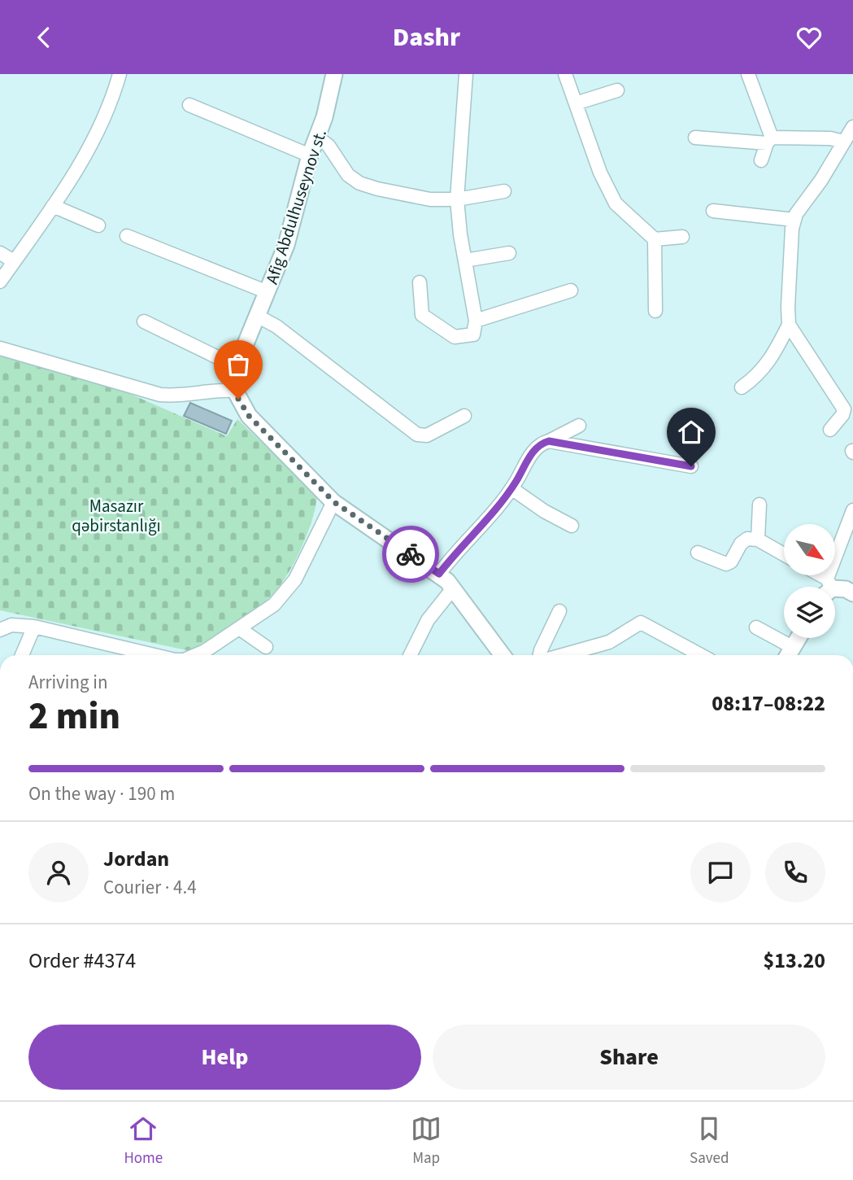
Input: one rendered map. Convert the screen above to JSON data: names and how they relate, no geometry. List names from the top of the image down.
{
  "streets": {
    "street": ["Afig Abdulhuseynov st."]
  },
  "parks": ["Masazır qəbirstanlığı"],
  "north": "bottom right",
  "page": {
    "header": "Dashr",
    "heading": ["2 min", "Arriving in", "08:17–08:22"],
    "panel": [
      "Jordan",
      "Courier · 4.4",
      "Order #4374",
      "$13.20"
    ],
    "bar": "On the way · 190 m",
    "buttons": ["Help", "Share"],
    "tabs": ["Home", "Map", "Saved"]
  }
}
